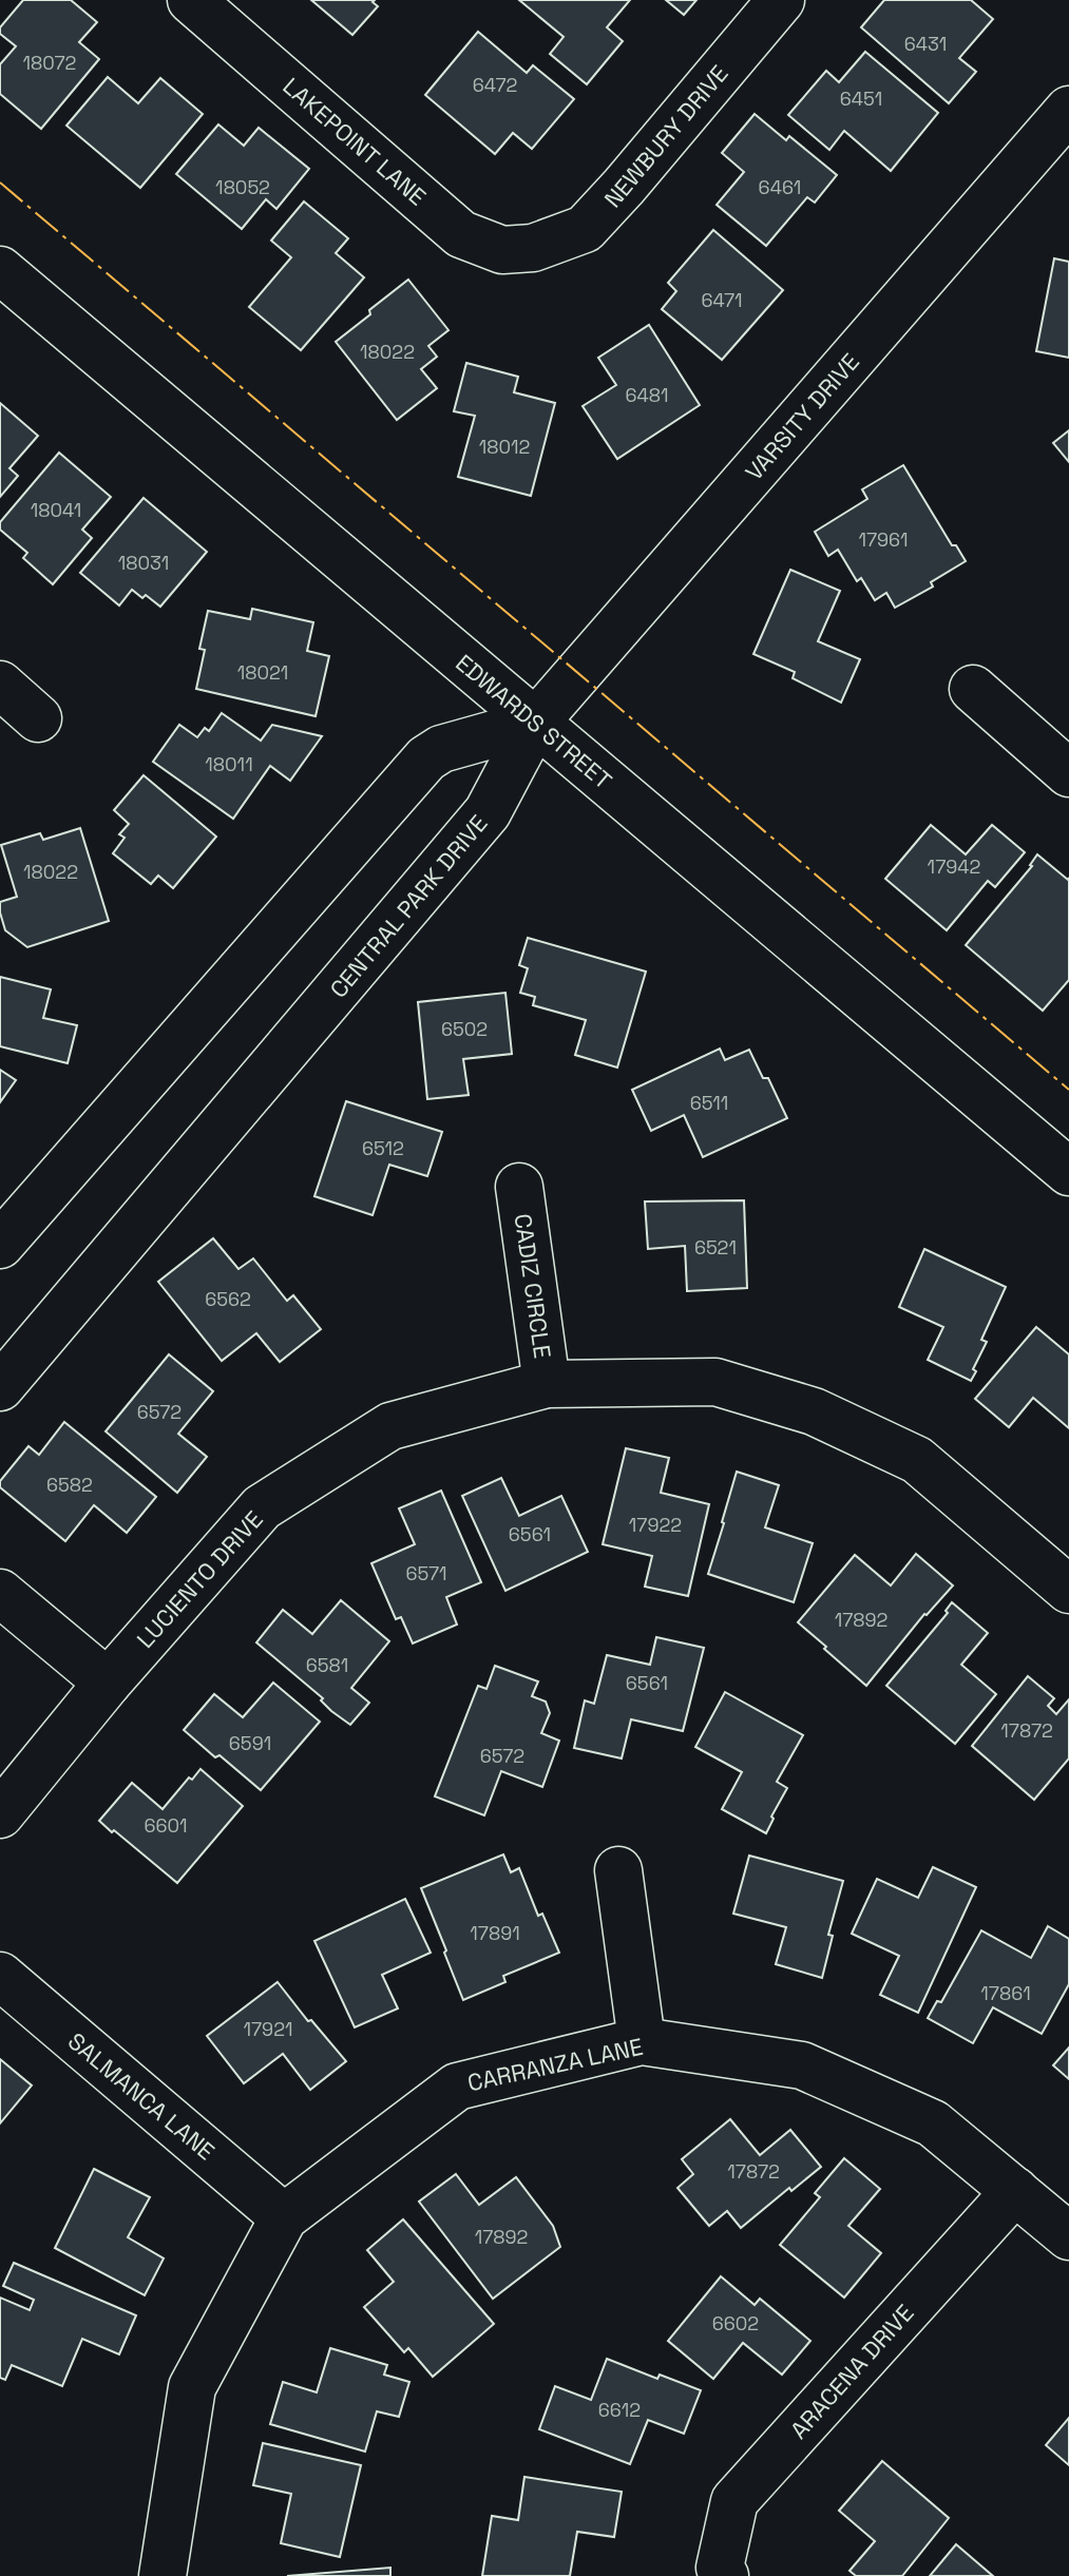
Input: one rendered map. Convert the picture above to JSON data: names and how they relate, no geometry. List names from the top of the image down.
{
  "streets": {
    "street": [
      "NEWBURY DRIVE",
      "LAKEPOINT LANE",
      "VARSITY DRIVE",
      "EDWARDS STREET",
      "CENTRAL PARK DRIVE",
      "CADIZ CIRCLE",
      "LUCIENTO DRIVE",
      "CARRANZA LANE",
      "SALMANCA LANE",
      "ARACENA DRIVE"
    ]
  },
  "crossings": [
    ["NEWBURY DRIVE", "LAKEPOINT LANE"],
    ["VARSITY DRIVE", "EDWARDS STREET"],
    ["VARSITY DRIVE", "CENTRAL PARK DRIVE"],
    ["EDWARDS STREET", "CENTRAL PARK DRIVE"],
    ["CADIZ CIRCLE", "LUCIENTO DRIVE"],
    ["CARRANZA LANE", "SALMANCA LANE"],
    ["CARRANZA LANE", "ARACENA DRIVE"]
  ],
  "house_numbers": [
    "6431",
    "18072",
    "6472",
    "6451",
    "18052",
    "6461",
    "6471",
    "18022",
    "6481",
    "18012",
    "18041",
    "17961",
    "18031",
    "18021",
    "18011",
    "17942",
    "18022",
    "6502",
    "6511",
    "6512",
    "6521",
    "6562",
    "6572",
    "6582",
    "17922",
    "6561",
    "6571",
    "17892",
    "6581",
    "6561",
    "17872",
    "6591",
    "6572",
    "6601",
    "17891",
    "17861",
    "17921",
    "17872",
    "17892",
    "6602",
    "6612"
  ]
}
